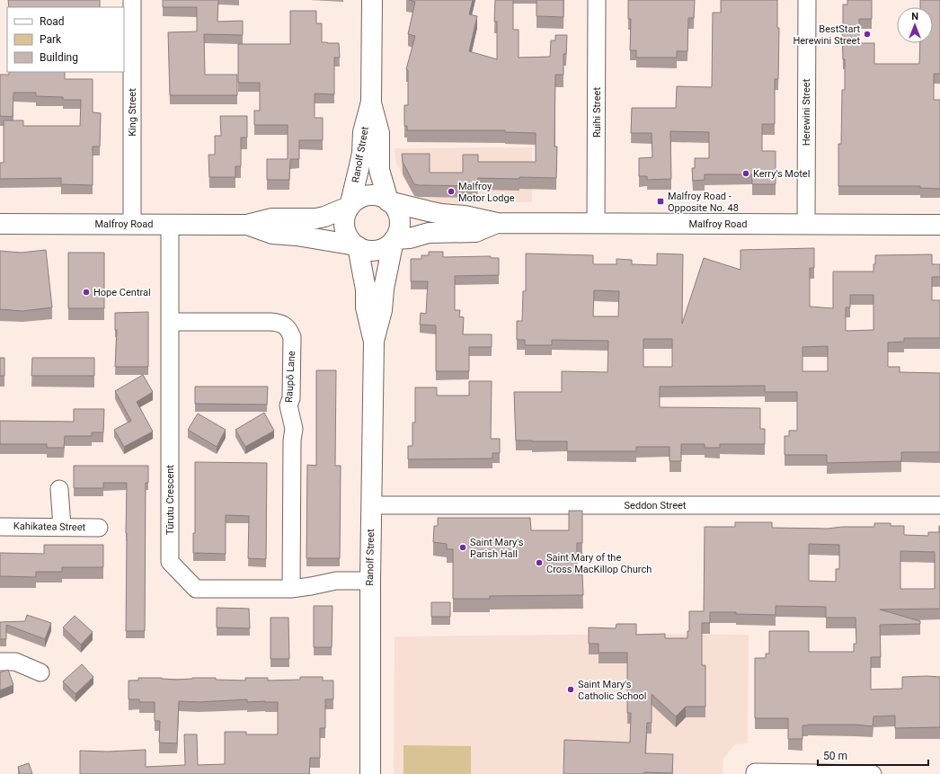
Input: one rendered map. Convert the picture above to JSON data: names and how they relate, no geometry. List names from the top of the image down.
{
  "streets": {
    "main road": ["Ranolf Street", "Malfroy Road"],
    "street": [
      "King Street",
      "Ruihi Street",
      "Herewini Street",
      "Raupō Lane",
      "Tūrutu Crescent",
      "Seddon Street",
      "Kahikatea Street"
    ]
  },
  "crossings": [
    ["King Street", "Malfroy Road"],
    ["Ruihi Street", "Malfroy Road"],
    ["Herewini Street", "Malfroy Road"],
    ["Ranolf Street", "Malfroy Road"],
    ["Ranolf Street", "Tūrutu Crescent"],
    ["Ranolf Street", "Seddon Street"],
    ["Malfroy Road", "Tūrutu Crescent"],
    ["Raupō Lane", "Tūrutu Crescent"]
  ],
  "places": {
    "other": [
      "BestStart Herewini Street",
      "Kerry's Motel",
      "Malfroy Motor Lodge",
      "Hope Central",
      "Saint Mary's Parish Hall",
      "Saint Mary of the Cross MacKillop Church",
      "Saint Mary's Catholic School"
    ],
    "transit": ["Malfroy Road - Opposite No. 48"]
  },
  "legend": ["Road", "Park", "Building"],
  "scale_bar": "50 m",
  "north": "top"
}
